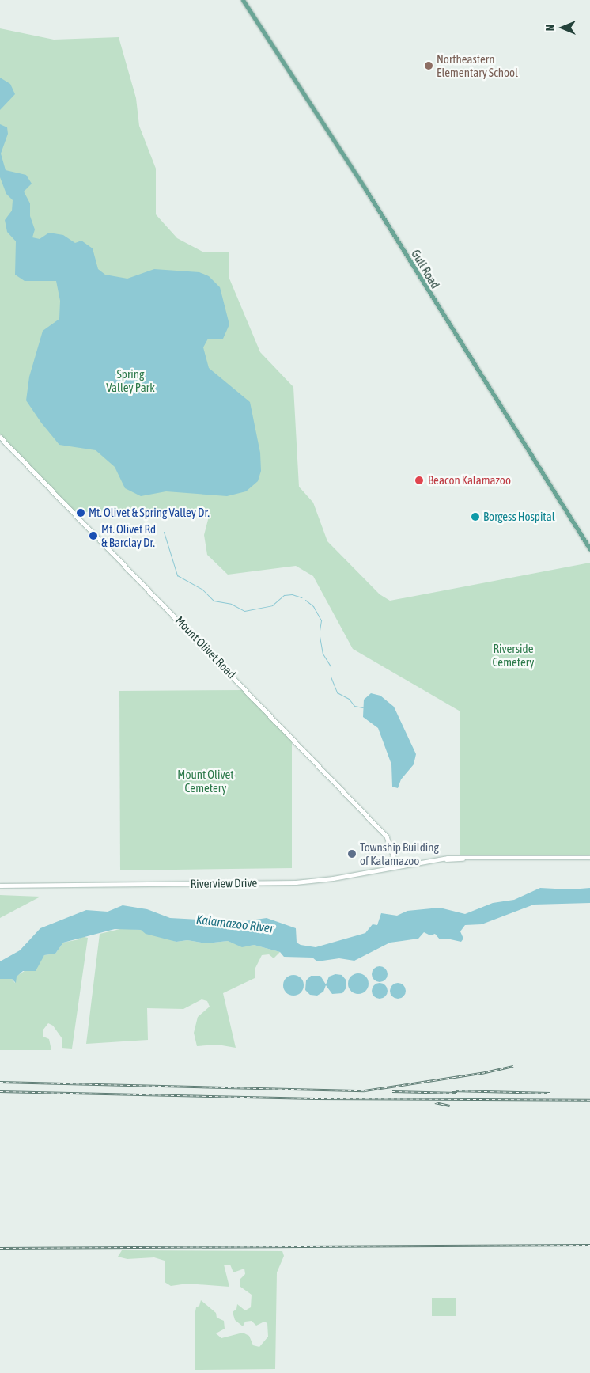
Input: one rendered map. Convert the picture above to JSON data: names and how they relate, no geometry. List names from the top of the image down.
{
  "streets": {
    "main road": ["Gull Road"],
    "street": ["Mount Olivet Road", "Riverview Drive"]
  },
  "crossings": [
    ["Mount Olivet Road", "Riverview Drive"]
  ],
  "water": ["Kalamazoo River"],
  "parks": ["Spring Valley Park", "Riverside Cemetery", "Mount Olivet Cemetery"],
  "places": [
    "Northeastern Elementary School",
    "Beacon Kalamazoo",
    "Mt. Olivet & Spring Valley Dr.",
    "Borgess Hospital",
    "Mt. Olivet Rd & Barclay Dr.",
    "Township Building of Kalamazoo"
  ],
  "north": "left"
}
